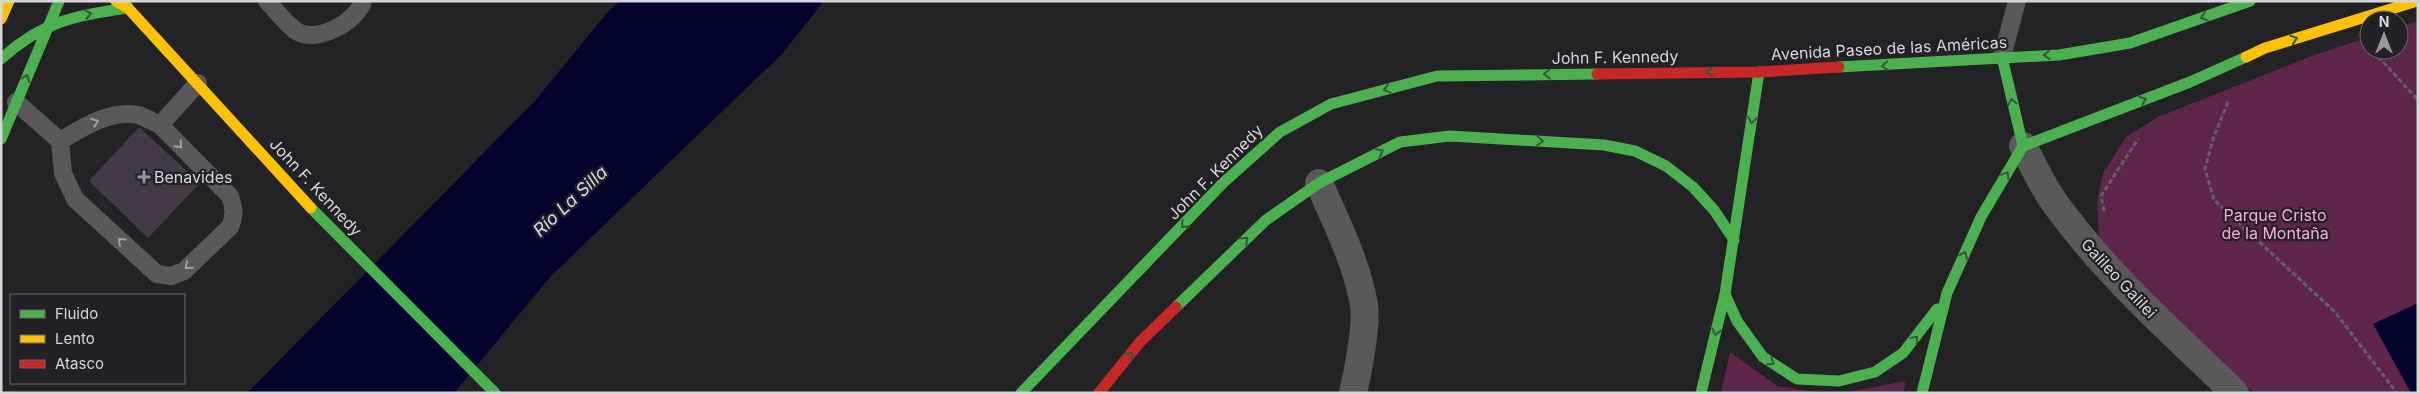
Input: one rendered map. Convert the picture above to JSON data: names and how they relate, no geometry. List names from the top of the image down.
{
  "streets": {
    "street": ["Avenida Paseo de las Américas", "John F. Kennedy", "Galileo Galilei"]
  },
  "crossings": [
    ["Avenida Paseo de las Américas", "John F. Kennedy"]
  ],
  "water": ["Río La Silla"],
  "parks": ["Parque Cristo de la Montaña"],
  "places": {
    "health": ["Benavides"]
  },
  "legend": ["Fluido", "Lento", "Atasco"],
  "north": "top"
}
